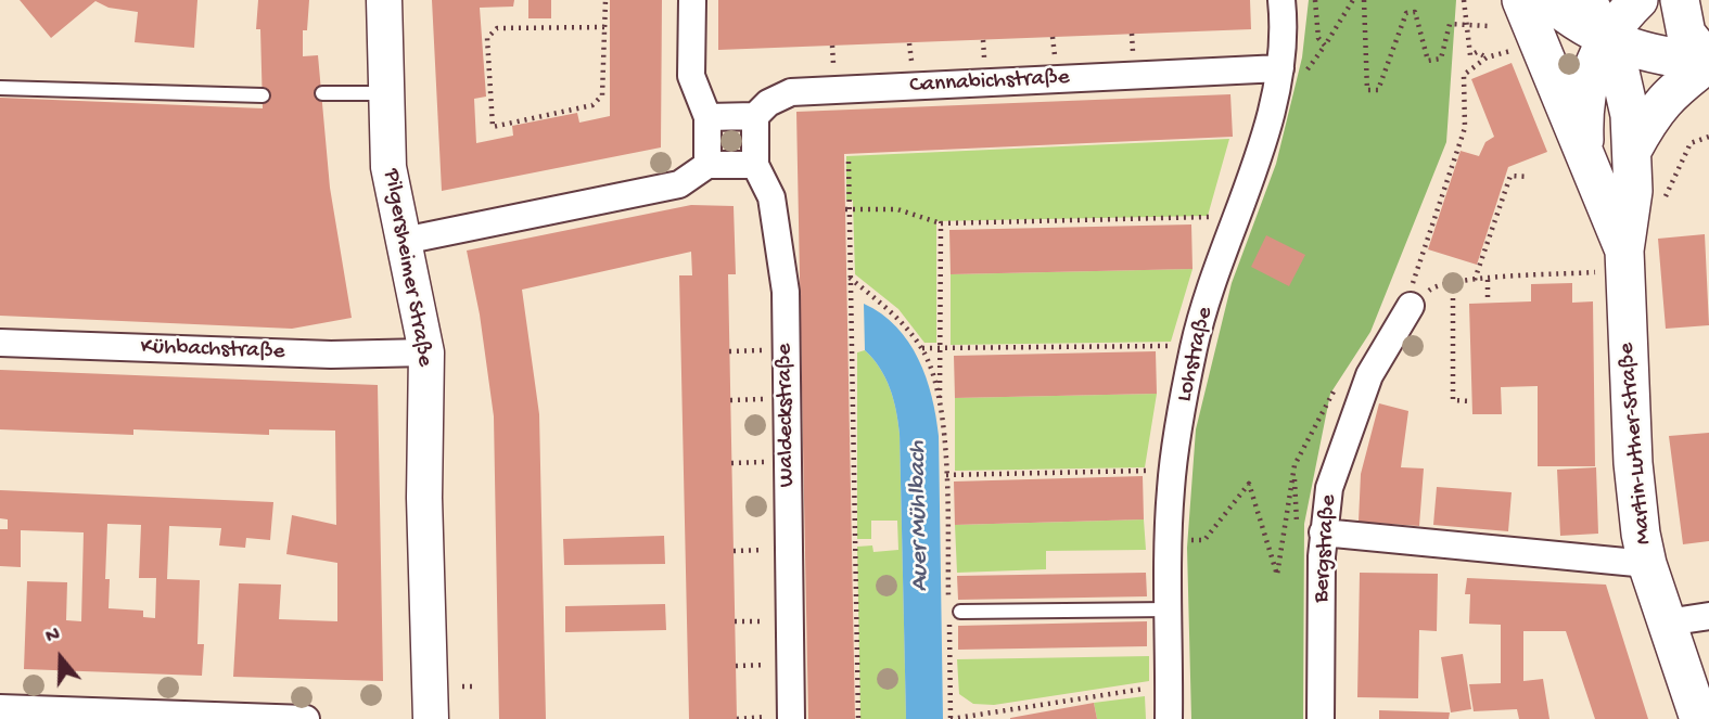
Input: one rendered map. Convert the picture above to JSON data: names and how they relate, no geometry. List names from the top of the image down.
{
  "streets": {
    "main road": ["Martin-Luther-Straße"],
    "street": [
      "Cannabichstraße",
      "Pilgersheimer Straße",
      "Kühbachstraße",
      "Lohstraße",
      "Waldeckstraße",
      "Bergstraße"
    ]
  },
  "crossings": [
    ["Cannabichstraße", "Lohstraße"],
    ["Cannabichstraße", "Waldeckstraße"],
    ["Pilgersheimer Straße", "Kühbachstraße"]
  ],
  "water": ["Auer Mühlbach"],
  "north": "top"
}
